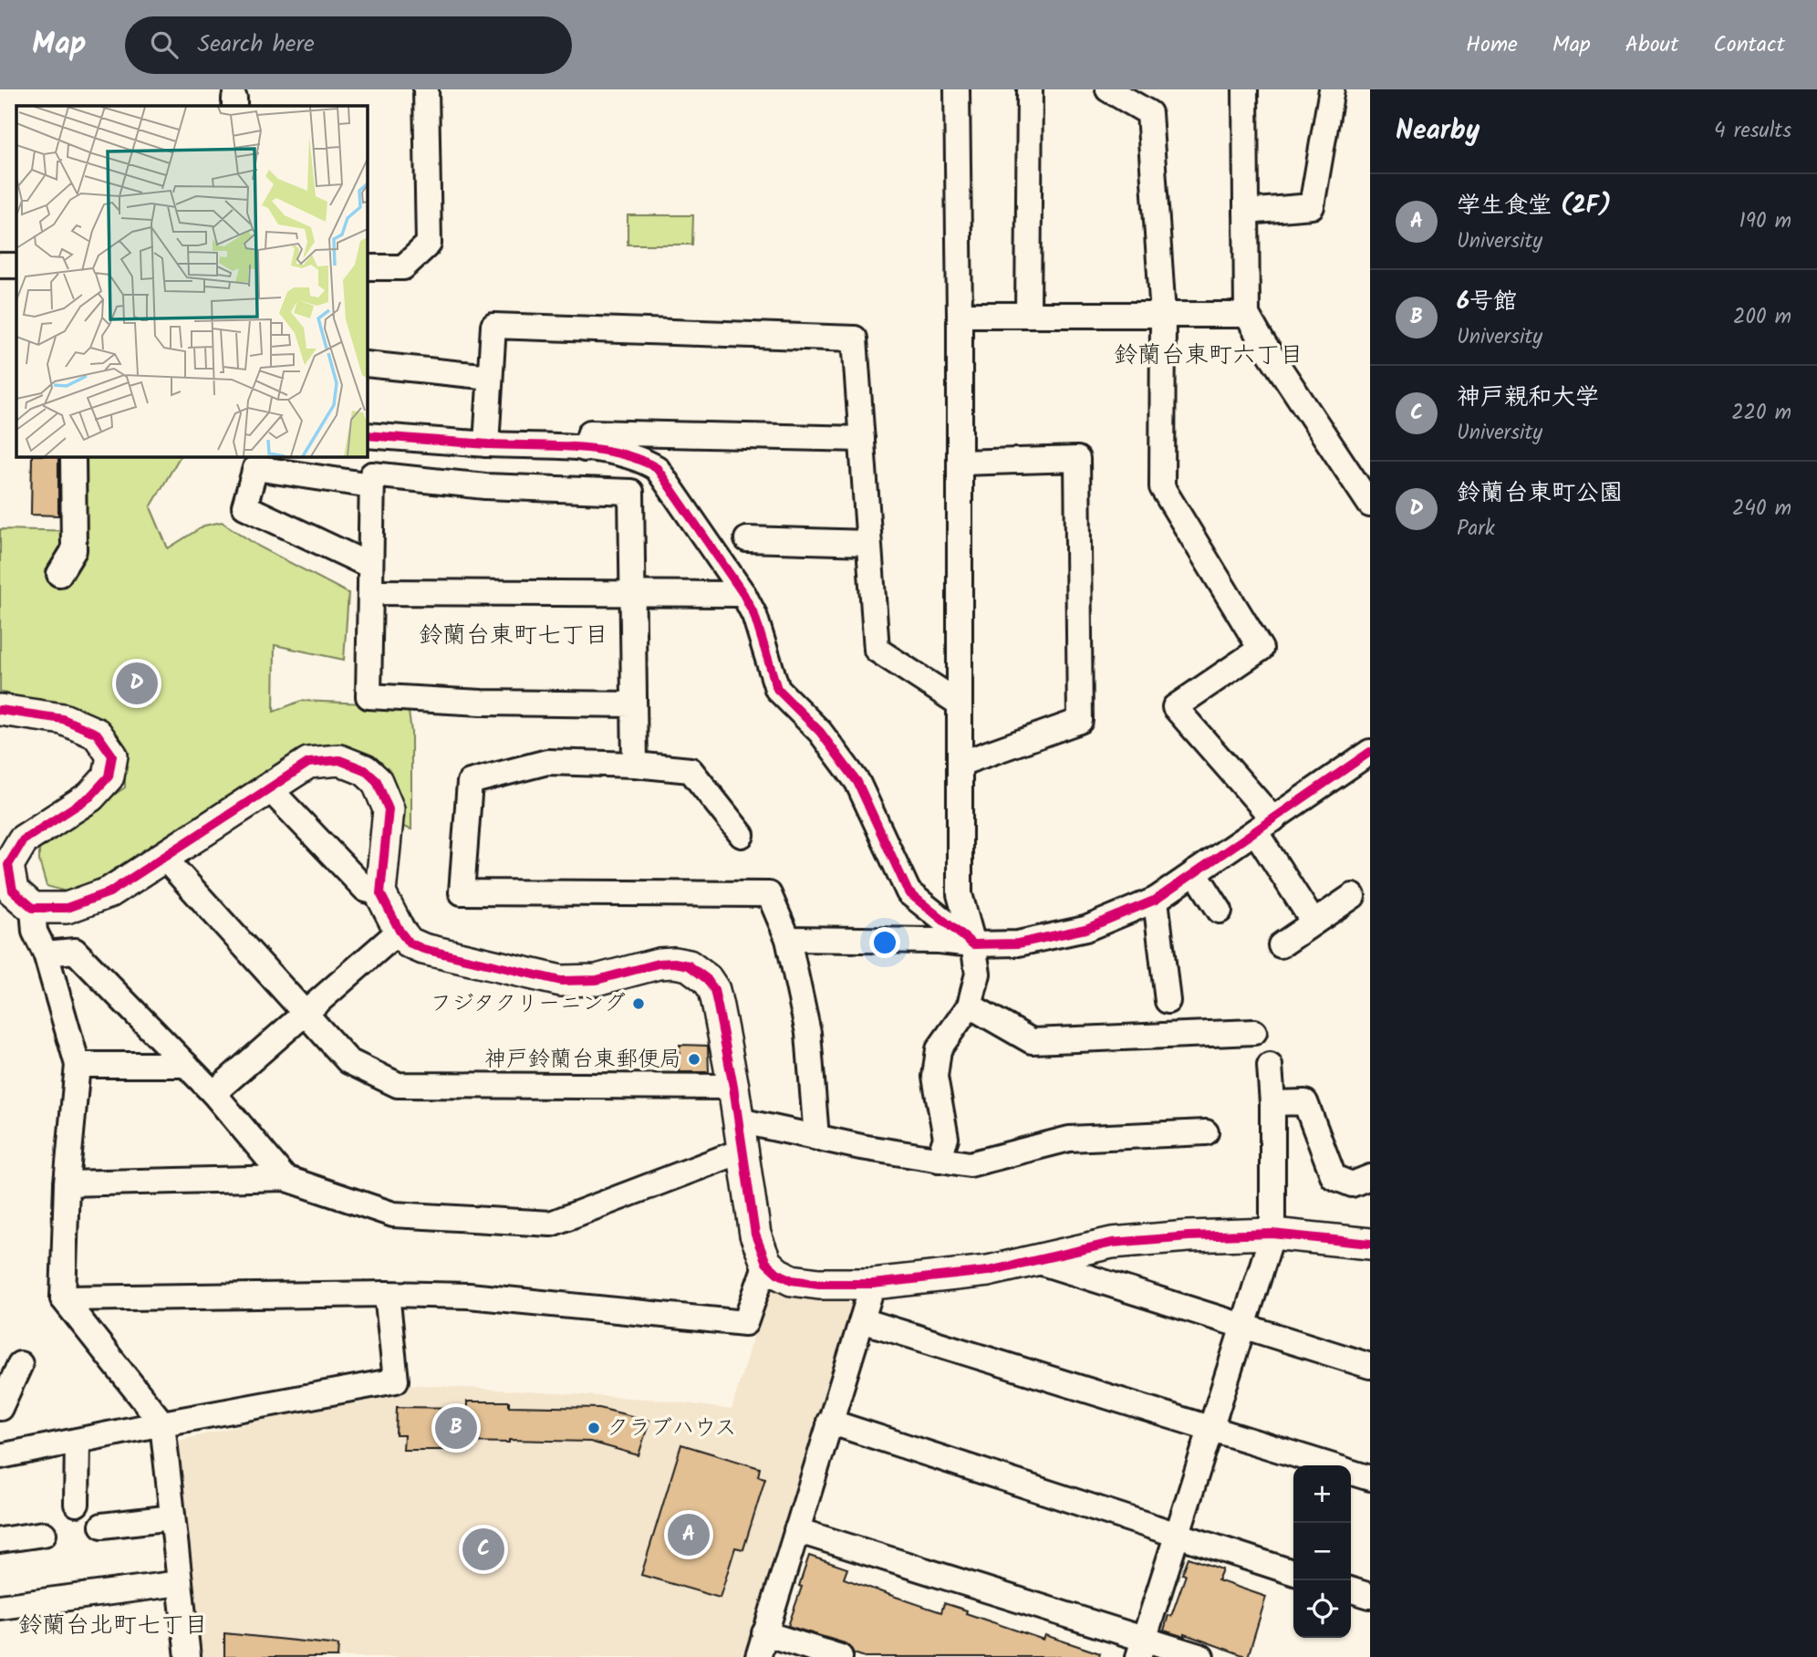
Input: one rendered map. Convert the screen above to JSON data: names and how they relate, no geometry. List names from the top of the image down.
{
  "districts": ["鈴蘭台東町六丁目", "鈴蘭台東町七丁目", "鈴蘭台北町七丁目"],
  "places": ["フジタクリーニング", "神戸鈴蘭台東郵便局", "クラブハウス"],
  "page": {
    "header": "Map",
    "search": "Search here",
    "nav": [
      "Home",
      "Map",
      "About",
      "Contact"
    ],
    "heading": ["Nearby", "4 results"],
    "list": [
      {
        "mark": "A",
        "name": "学生食堂 (2F)",
        "note": "University",
        "value": "190 m"
      },
      {
        "mark": "B",
        "name": "6号館",
        "note": "University",
        "value": "200 m"
      },
      {
        "mark": "C",
        "name": "神戸親和大学",
        "note": "University",
        "value": "220 m"
      },
      {
        "mark": "D",
        "name": "鈴蘭台東町公園",
        "note": "Park",
        "value": "240 m"
      }
    ],
    "pins": [
      "D",
      "B",
      "A",
      "C"
    ],
    "map_buttons": ["+", "−"]
  }
}
